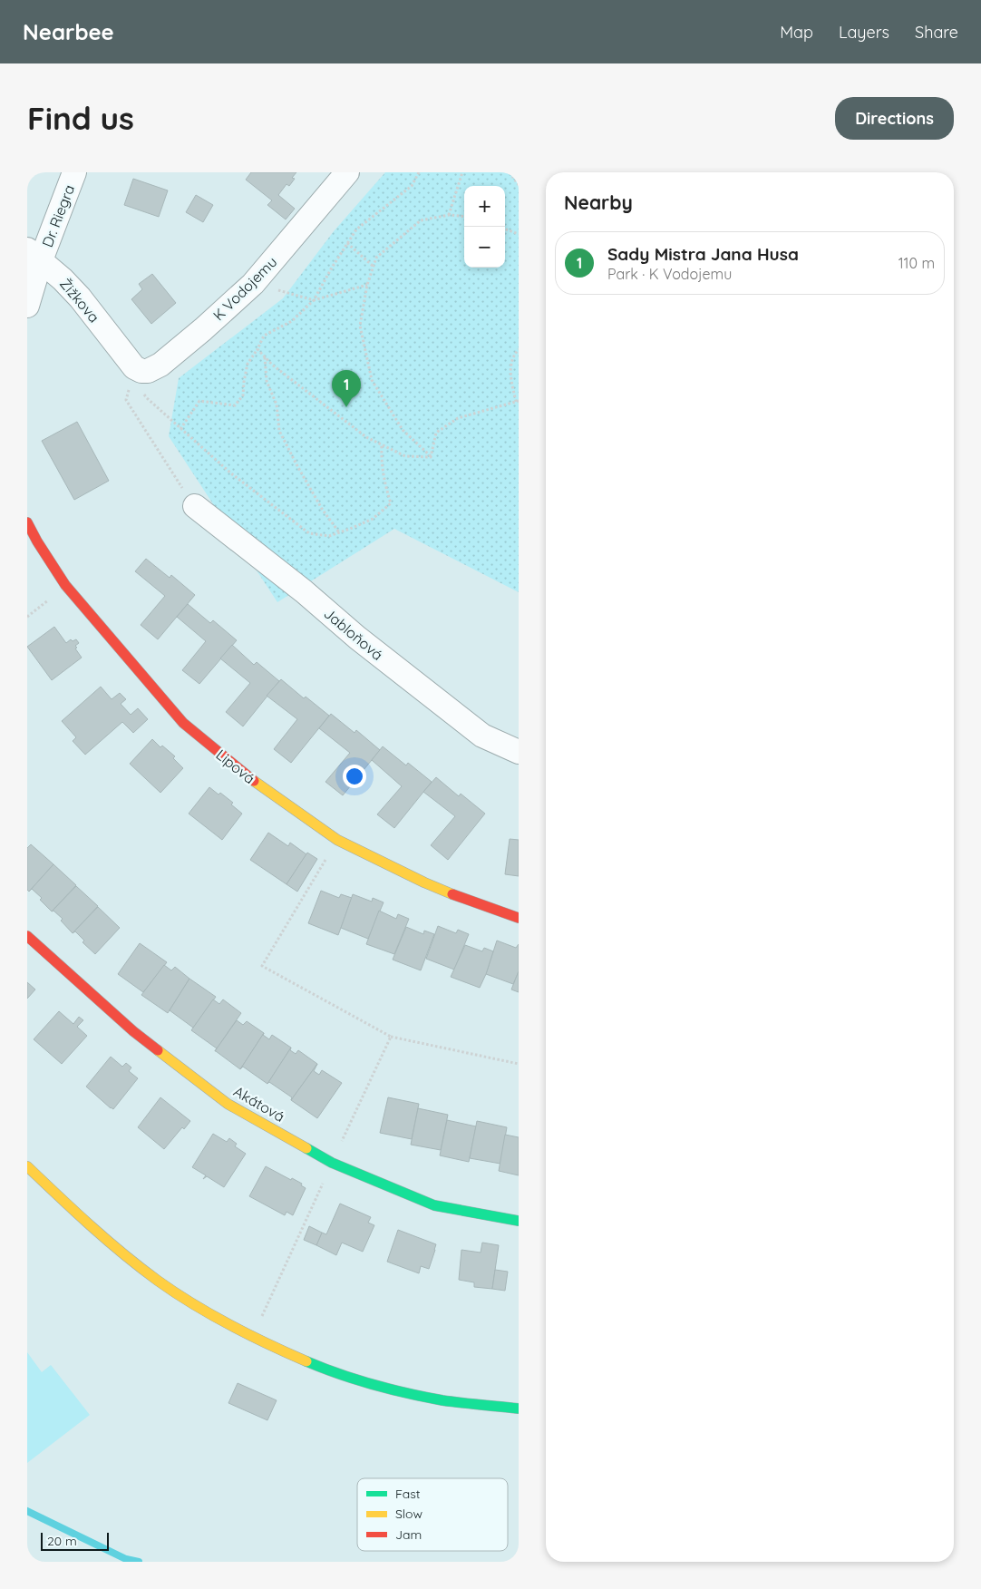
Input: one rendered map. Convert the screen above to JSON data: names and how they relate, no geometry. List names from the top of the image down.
{
  "streets": {
    "street": [
      "Dr. Riegra",
      "K Vodojemu",
      "Žižkova",
      "Jabloňová",
      "Lipová",
      "Akátová"
    ]
  },
  "crossings": [
    ["Dr. Riegra", "Žižkova"],
    ["K Vodojemu", "Žižkova"]
  ],
  "legend": ["Fast", "Slow", "Jam"],
  "scale_bar": "20 m",
  "page": {
    "header": "Nearbee",
    "nav": ["Map", "Layers", "Share"],
    "buttons": "Directions",
    "title": "Find us",
    "heading": "Nearby",
    "map_buttons": ["+", "−"],
    "list": [
      {
        "mark": "1",
        "name": "Sady Mistra Jana Husa",
        "note": "Park · K Vodojemu",
        "value": "110 m"
      }
    ],
    "pins": "1",
    "scale": "20 m"
  }
}
